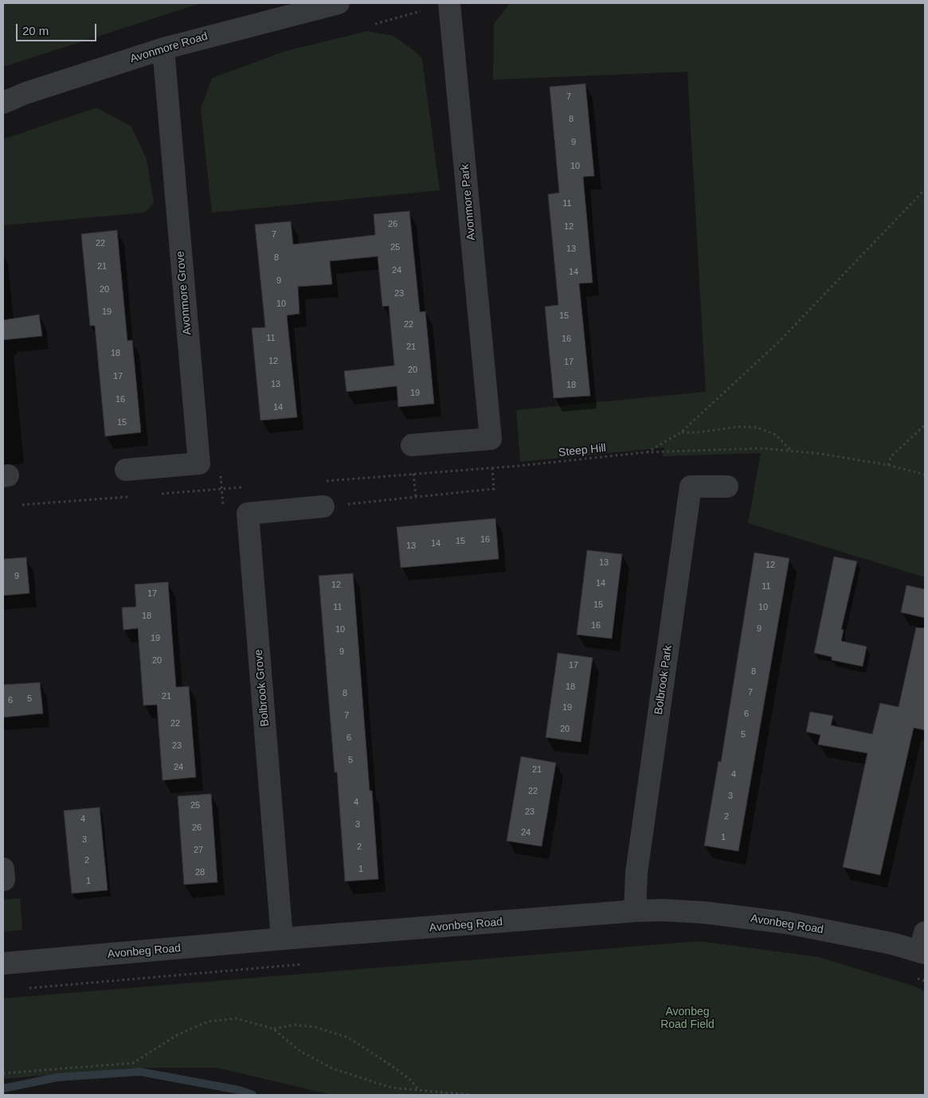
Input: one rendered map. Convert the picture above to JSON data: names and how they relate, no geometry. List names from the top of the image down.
{
  "streets": {
    "street": [
      "Avonmore Road",
      "Avonmore Park",
      "Avonmore Grove",
      "Bolbrook Park",
      "Bolbrook Grove",
      "Avonbeg Road"
    ],
    "path": ["Steep Hill"]
  },
  "crossings": [
    ["Avonmore Road", "Avonmore Grove"],
    ["Bolbrook Park", "Avonbeg Road"],
    ["Bolbrook Grove", "Avonbeg Road"]
  ],
  "parks": ["Avonbeg Road Field"],
  "house_numbers": [
    "7",
    "8",
    "9",
    "10",
    "11",
    "26",
    "12",
    "7",
    "22",
    "25",
    "13",
    "8",
    "21",
    "24",
    "14",
    "9",
    "20",
    "23",
    "10",
    "19",
    "15",
    "22",
    "11",
    "16",
    "21",
    "18",
    "12",
    "17",
    "20",
    "17",
    "13",
    "18",
    "19",
    "16",
    "14",
    "15",
    "16",
    "15",
    "14",
    "13",
    "13",
    "12",
    "9",
    "14",
    "12",
    "11",
    "17",
    "15",
    "11",
    "10",
    "18",
    "16",
    "9",
    "10",
    "19",
    "9",
    "20",
    "17",
    "8",
    "18",
    "7",
    "8",
    "21",
    "5",
    "6",
    "19",
    "6",
    "7",
    "22",
    "20",
    "5",
    "6",
    "23",
    "5",
    "24",
    "21",
    "4",
    "22",
    "3",
    "4",
    "25",
    "23",
    "2",
    "4",
    "3",
    "26",
    "24",
    "1",
    "3",
    "2",
    "27",
    "2",
    "1",
    "28",
    "1"
  ],
  "scale_bar": "20 m"
}
